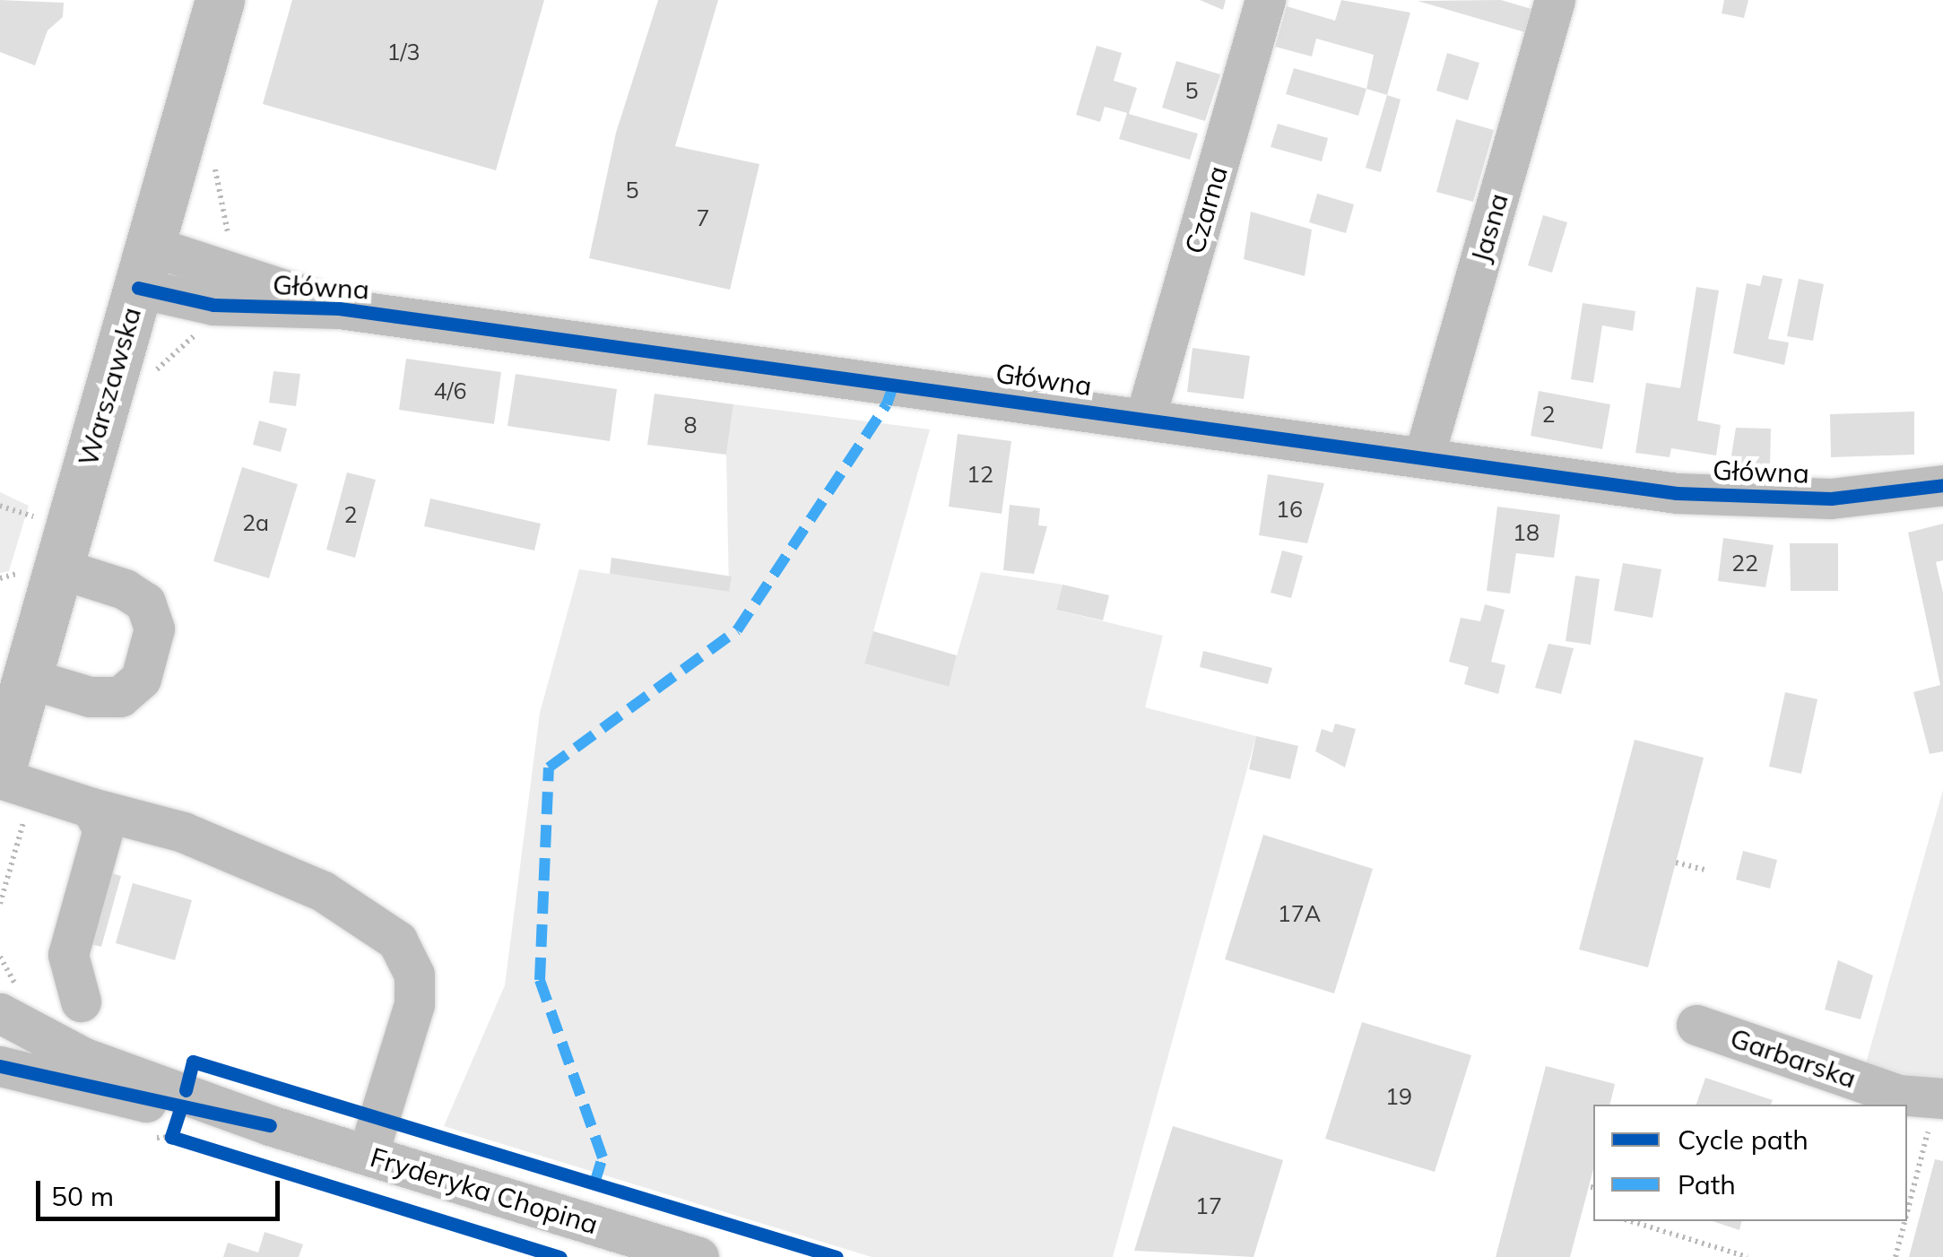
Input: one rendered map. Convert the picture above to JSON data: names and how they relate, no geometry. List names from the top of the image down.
{
  "streets": {
    "main road": ["Warszawska"],
    "street": [
      "Czarna",
      "Jasna",
      "Główna",
      "Garbarska",
      "Fryderyka Chopina"
    ]
  },
  "crossings": [
    ["Czarna", "Główna"],
    ["Jasna", "Główna"],
    ["Główna", "Warszawska"]
  ],
  "house_numbers": [
    "1/3",
    "5",
    "5",
    "7",
    "4/6",
    "2",
    "8",
    "12",
    "16",
    "2",
    "2a",
    "18",
    "22",
    "17A",
    "19",
    "17"
  ],
  "legend": ["Cycle path", "Path"],
  "scale_bar": "50 m"
}
